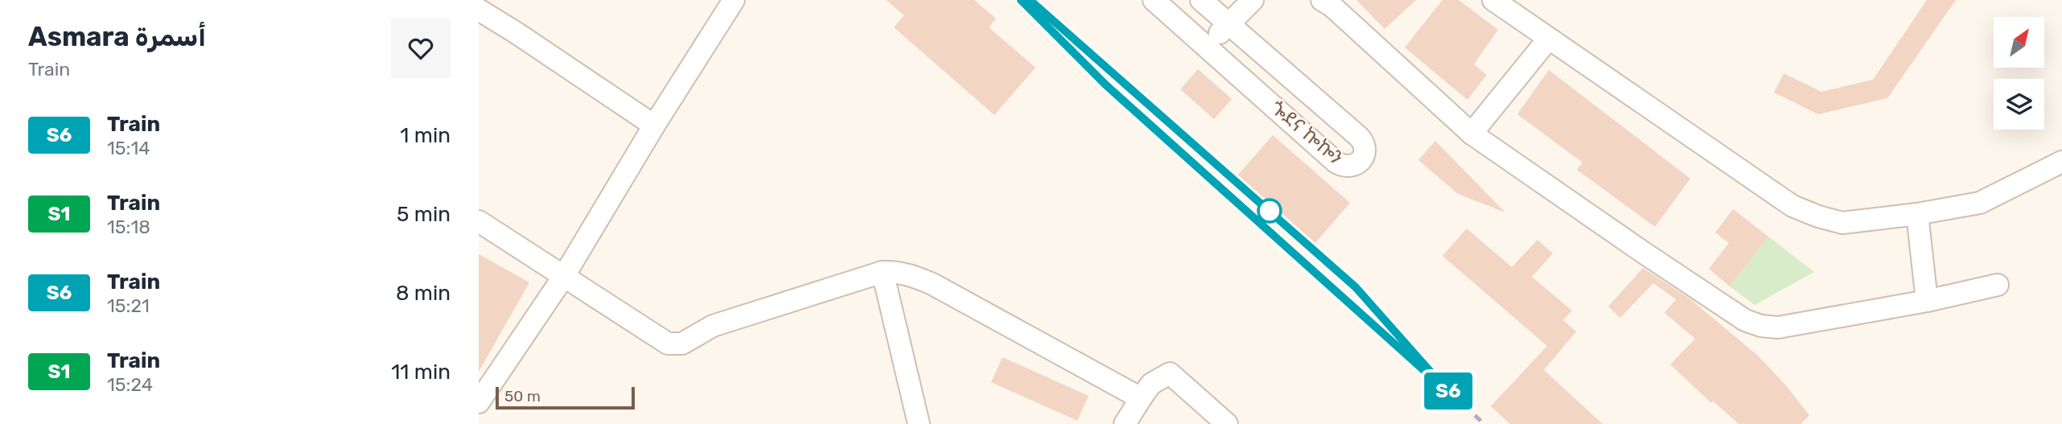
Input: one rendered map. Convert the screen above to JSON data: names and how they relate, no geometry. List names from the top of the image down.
{
  "streets": {
    "street": ["ጐደና ኰኰን"]
  },
  "scale_bar": "50 m",
  "north": "top right",
  "page": {
    "heading": ["Asmara أسمرة", "Train"],
    "on_map": "S6",
    "list": [
      {
        "mark": "S6",
        "name": "Train",
        "note": "15:14",
        "value": "1 min"
      },
      {
        "mark": "S1",
        "name": "Train",
        "note": "15:18",
        "value": "5 min"
      },
      {
        "mark": "S6",
        "name": "Train",
        "note": "15:21",
        "value": "8 min"
      },
      {
        "mark": "S1",
        "name": "Train",
        "note": "15:24",
        "value": "11 min"
      }
    ],
    "scale": "50 m"
  }
}
